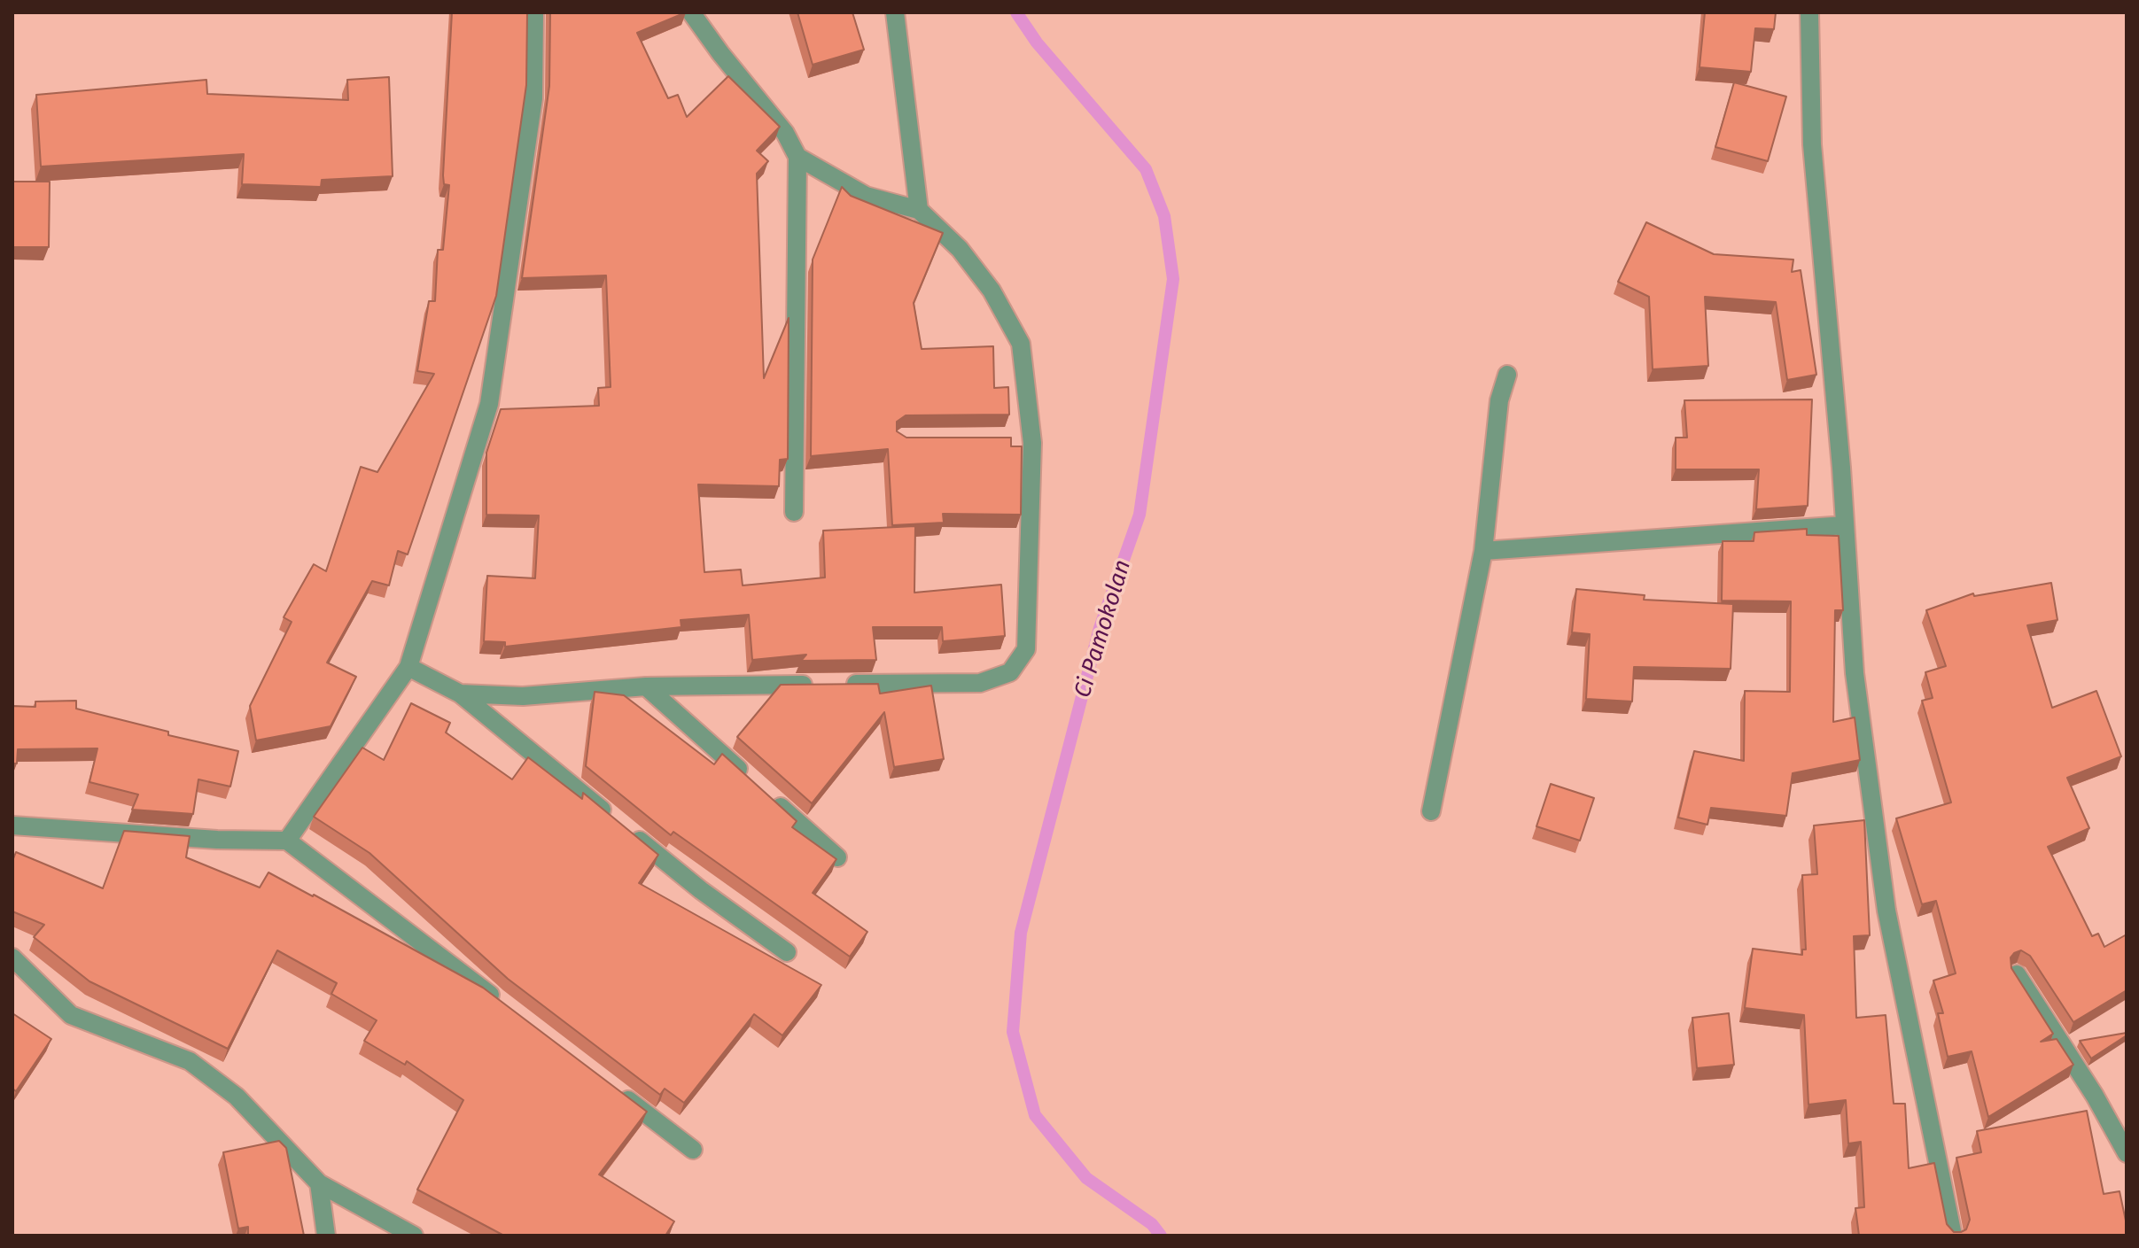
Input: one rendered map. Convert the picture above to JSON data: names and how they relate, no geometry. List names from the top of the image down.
{
  "water": ["Ci Pamokolan"]
}
